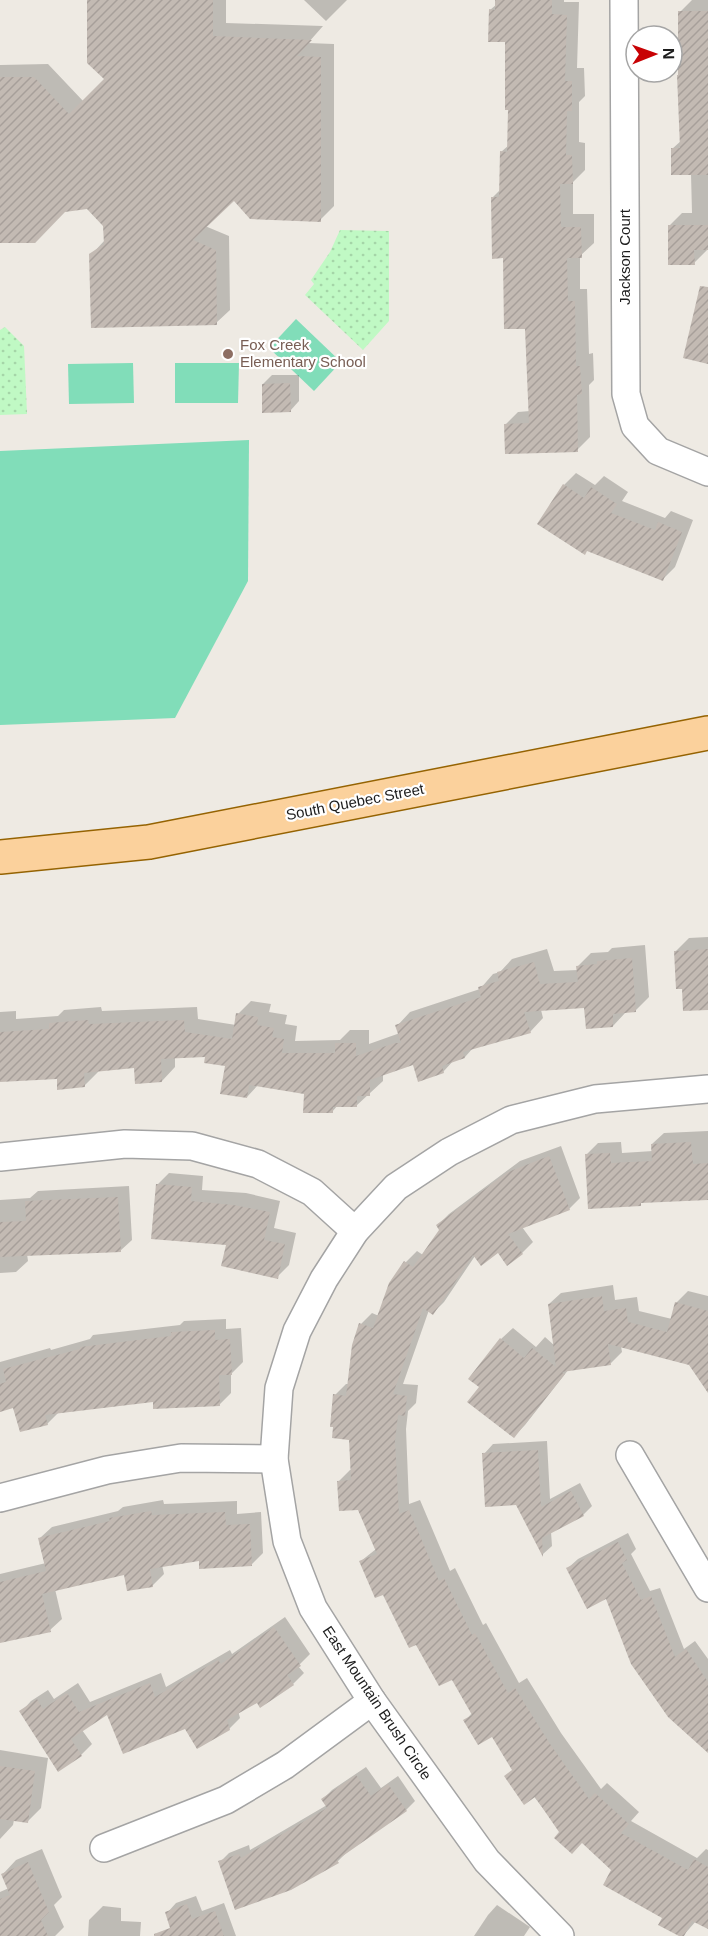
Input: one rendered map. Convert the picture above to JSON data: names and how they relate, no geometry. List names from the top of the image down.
{
  "streets": {
    "main road": ["South Quebec Street"],
    "street": ["Jackson Court", "East Mountain Brush Circle"]
  },
  "places": ["Fox Creek Elementary School"],
  "north": "right"
}
